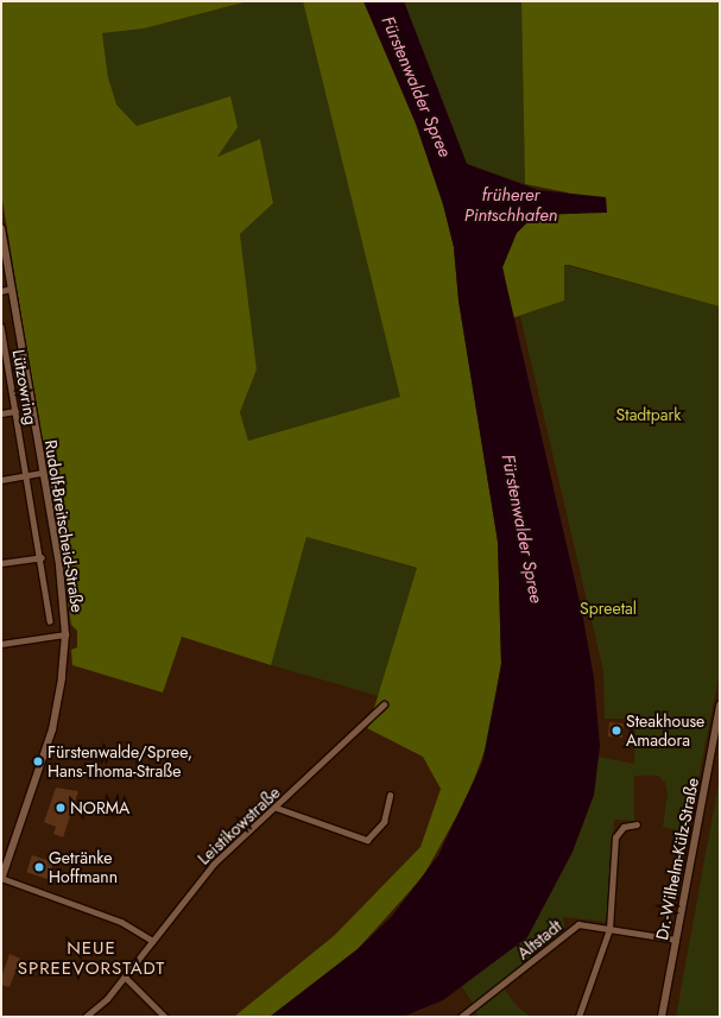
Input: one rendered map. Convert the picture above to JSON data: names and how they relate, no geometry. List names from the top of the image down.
{
  "streets": {
    "main road": ["Rudolf-Breitscheid-Straße", "Dr.-Wilhelm-Külz-Straße"],
    "street": ["Lützowring", "Leistikowstraße", "Altstadt"]
  },
  "crossings": [
    ["Dr.-Wilhelm-Külz-Straße", "Altstadt"]
  ],
  "districts": ["NEUE SPREEVORSTADT"],
  "water": ["Fürstenwalder Spree", "früherer Pintschhafen"],
  "parks": ["Stadtpark", "Spreetal"],
  "places": [
    "Steakhouse Amadora",
    "Fürstenwalde/Spree, Hans-Thoma-Straße",
    "NORMA",
    "Getränke Hoffmann"
  ]
}
